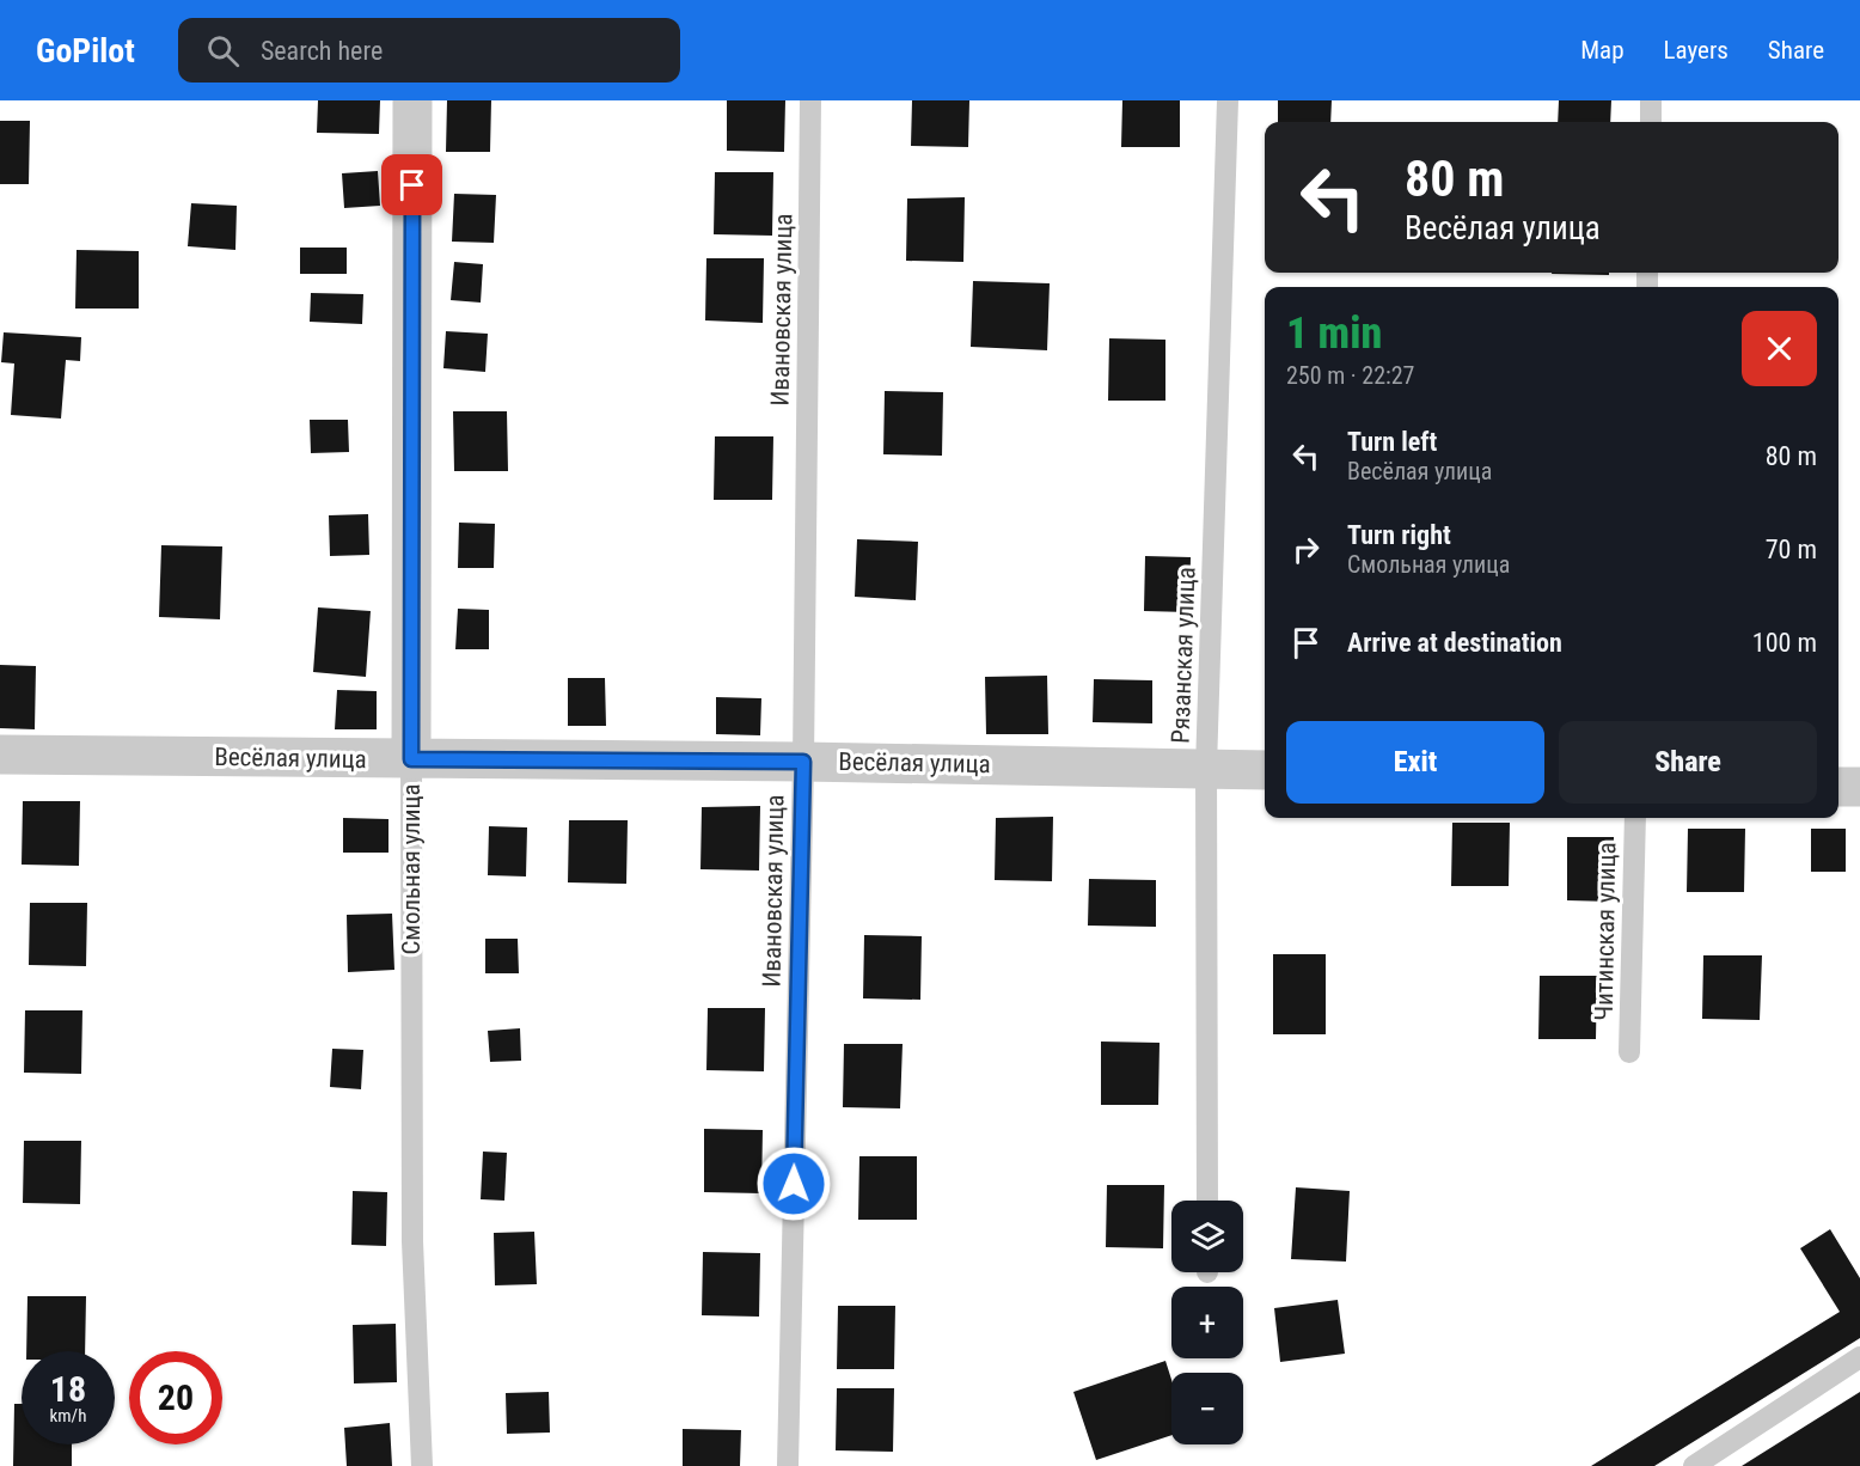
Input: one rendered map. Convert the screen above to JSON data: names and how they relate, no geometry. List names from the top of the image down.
{
  "streets": {
    "street": ["Весёлая улица", "Смольная улица"],
    "lane": ["Ивановская улица", "Рязанская улица", "Читинская улица"]
  },
  "crossings": [
    ["Ивановская улица", "Весёлая улица"],
    ["Рязанская улица", "Весёлая улица"],
    ["Весёлая улица", "Смольная улица"]
  ],
  "page": {
    "header": "GoPilot",
    "search": "Search here",
    "nav": ["Map", "Layers", "Share"],
    "turn": ["80 m", "Весёлая улица"],
    "heading": ["1 min", "250 m · 22:27"],
    "list": [
      {
        "name": "Turn left",
        "note": "Весёлая улица",
        "value": "80 m"
      },
      {
        "name": "Turn right",
        "note": "Смольная улица",
        "value": "70 m"
      },
      {
        "name": "Arrive at destination",
        "value": "100 m"
      }
    ],
    "buttons": ["Exit", "Share"],
    "map_buttons": ["+", "−"],
    "speed": "18 km/h",
    "limit": "20"
  }
}
